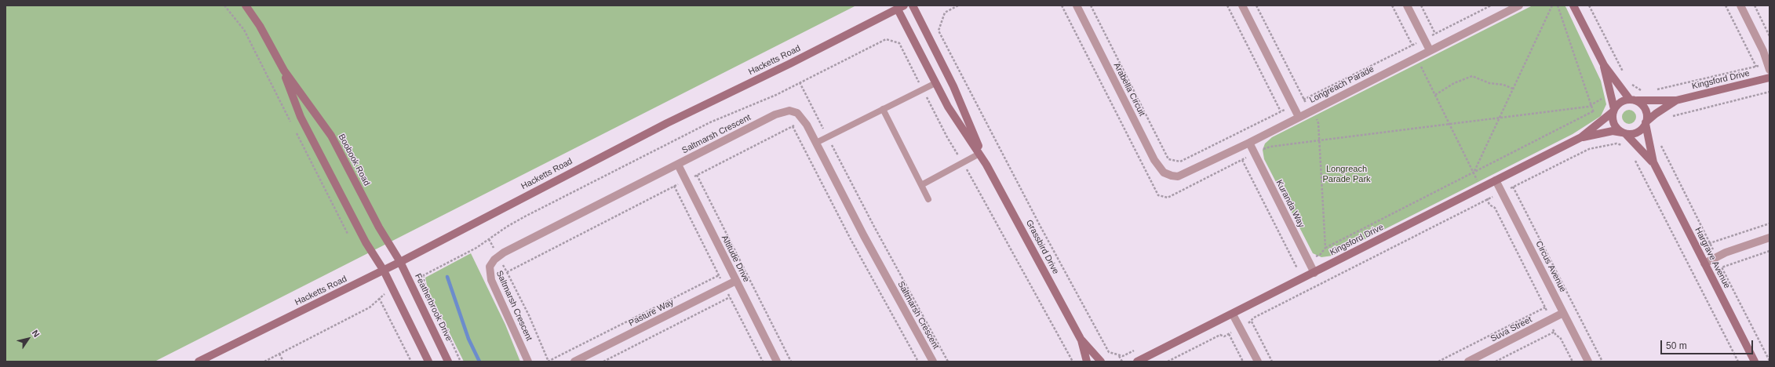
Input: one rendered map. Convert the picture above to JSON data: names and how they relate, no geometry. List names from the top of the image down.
{
  "streets": {
    "street": [
      "Hacketts Road",
      "Kingsford Drive",
      "Longreach Parade",
      "Arabella Circuit",
      "Saltmarsh Crescent",
      "Boobook Road",
      "Kuranda Way",
      "Grassbird Drive",
      "Hargrave Avenue",
      "Altitude Drive",
      "Circus Avenue",
      "Featherbrook Drive",
      "Pasture Way",
      "Suva Street"
    ]
  },
  "crossings": [
    ["Hacketts Road", "Boobook Road"],
    ["Hacketts Road", "Grassbird Drive"],
    ["Hacketts Road", "Featherbrook Drive"],
    ["Kingsford Drive", "Kuranda Way"],
    ["Kingsford Drive", "Hargrave Avenue"],
    ["Kingsford Drive", "Circus Avenue"],
    ["Longreach Parade", "Arabella Circuit"],
    ["Longreach Parade", "Kuranda Way"],
    ["Saltmarsh Crescent", "Altitude Drive"],
    ["Boobook Road", "Featherbrook Drive"],
    ["Altitude Drive", "Pasture Way"],
    ["Circus Avenue", "Suva Street"]
  ],
  "parks": ["Longreach Parade Park"],
  "scale_bar": "50 m",
  "north": "top right"
}
